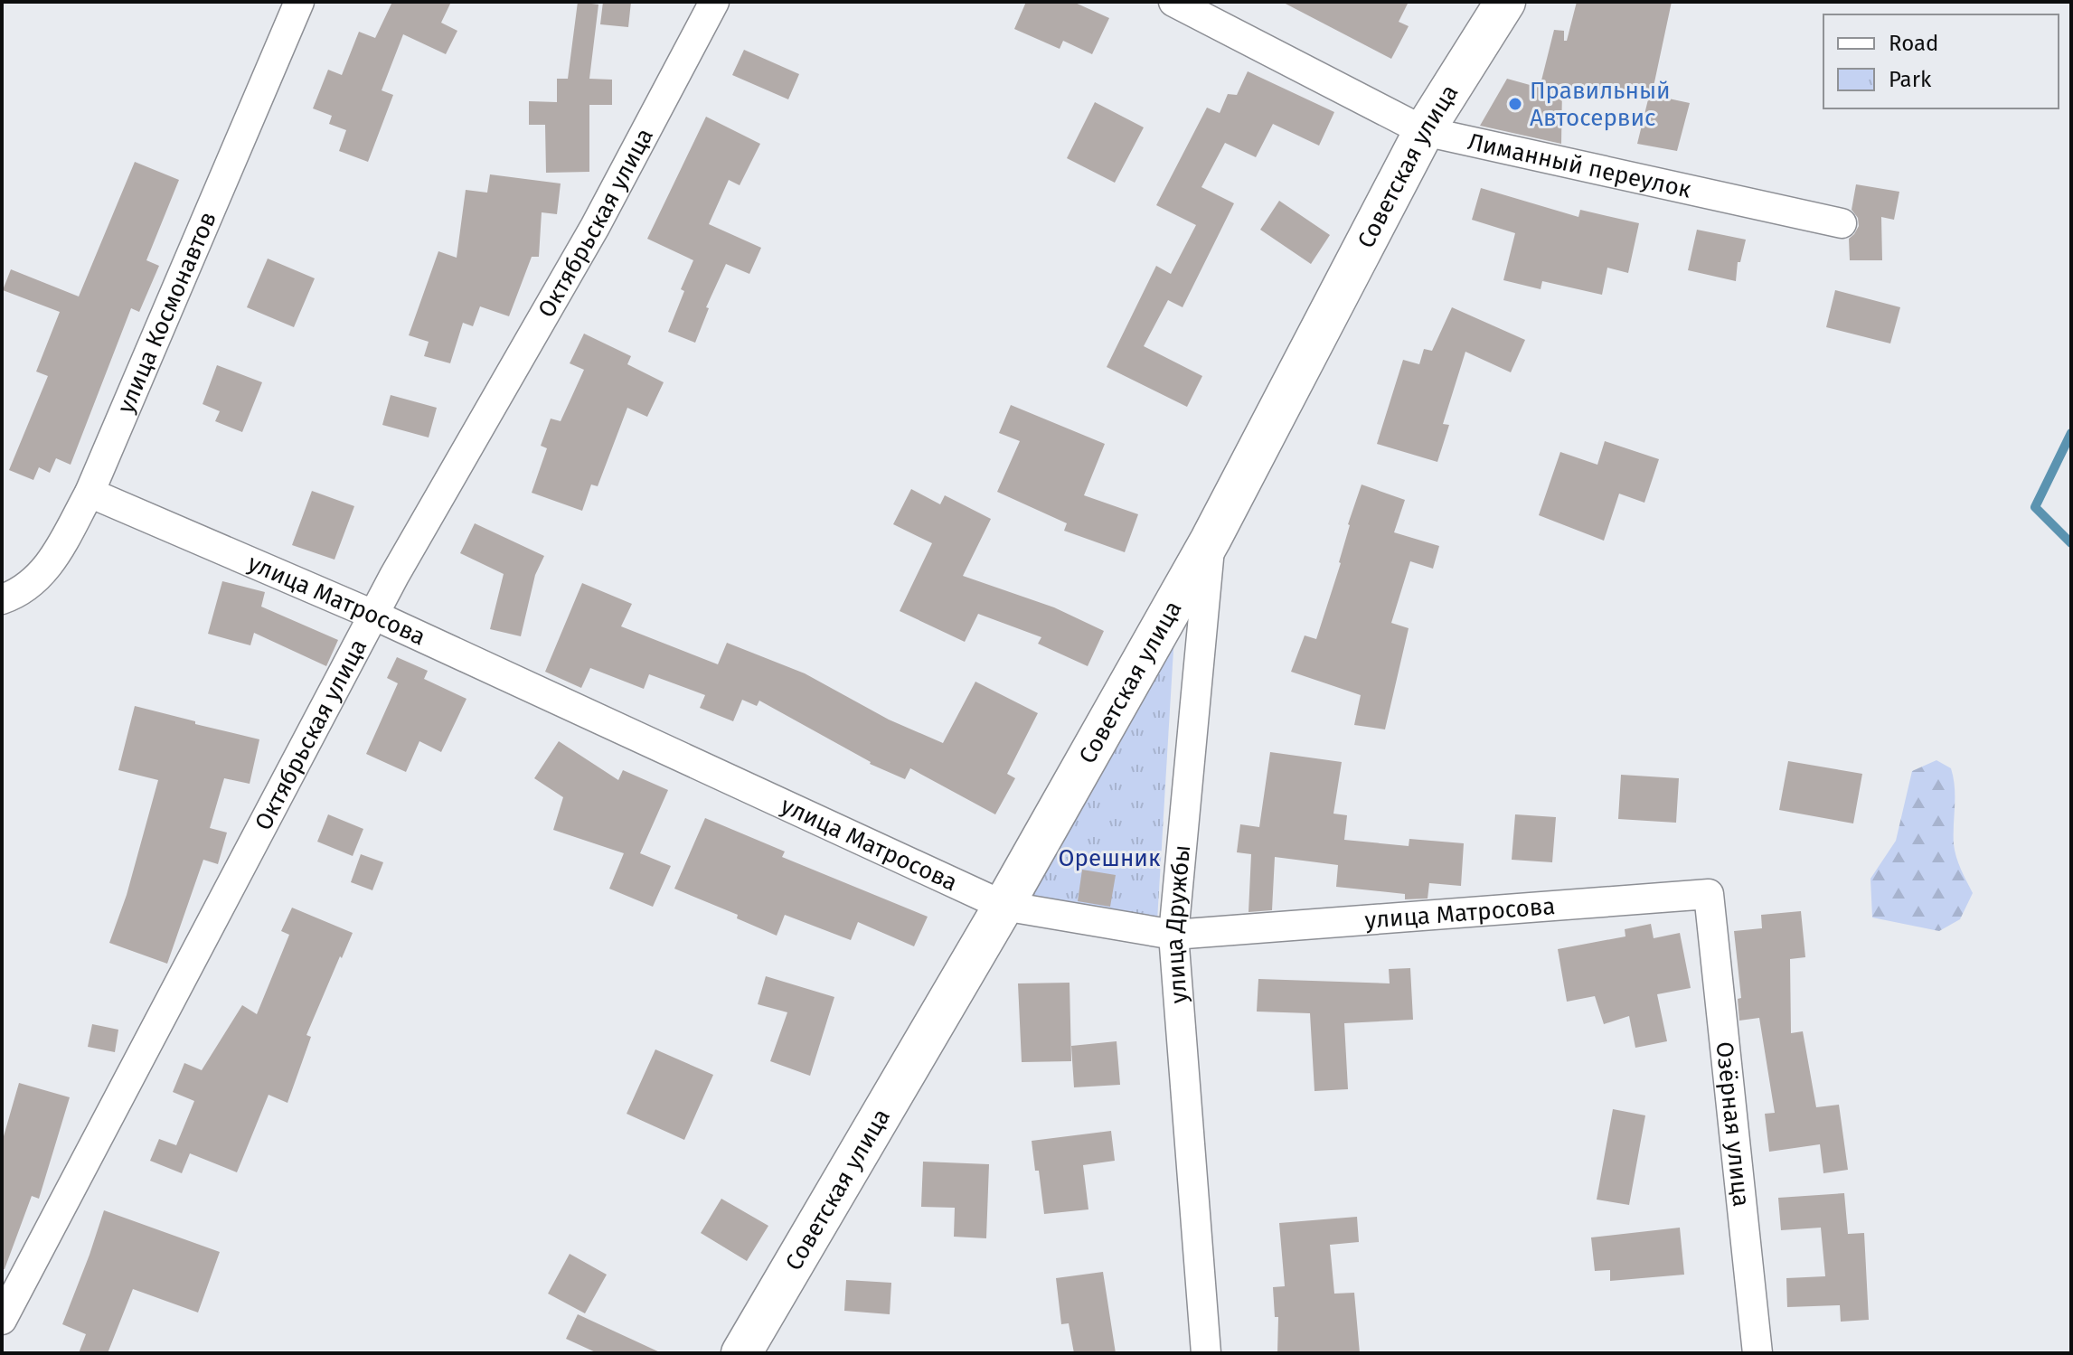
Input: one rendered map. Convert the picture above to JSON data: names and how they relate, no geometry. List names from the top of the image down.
{
  "streets": {
    "street": [
      "Лиманный переулок",
      "Советская улица",
      "Октябрьская улица",
      "улица Космонавтов",
      "улица Матросова",
      "улица Дружбы",
      "Озёрная улица"
    ]
  },
  "crossings": [
    ["Лиманный переулок", "Советская улица"],
    ["Советская улица", "улица Матросова"],
    ["Советская улица", "улица Дружбы"],
    ["Октябрьская улица", "улица Матросова"],
    ["улица Космонавтов", "улица Матросова"],
    ["улица Матросова", "улица Дружбы"],
    ["улица Матросова", "Озёрная улица"]
  ],
  "parks": ["Орешник"],
  "places": ["Правильный Автосервис"],
  "legend": ["Road", "Park"]
}
